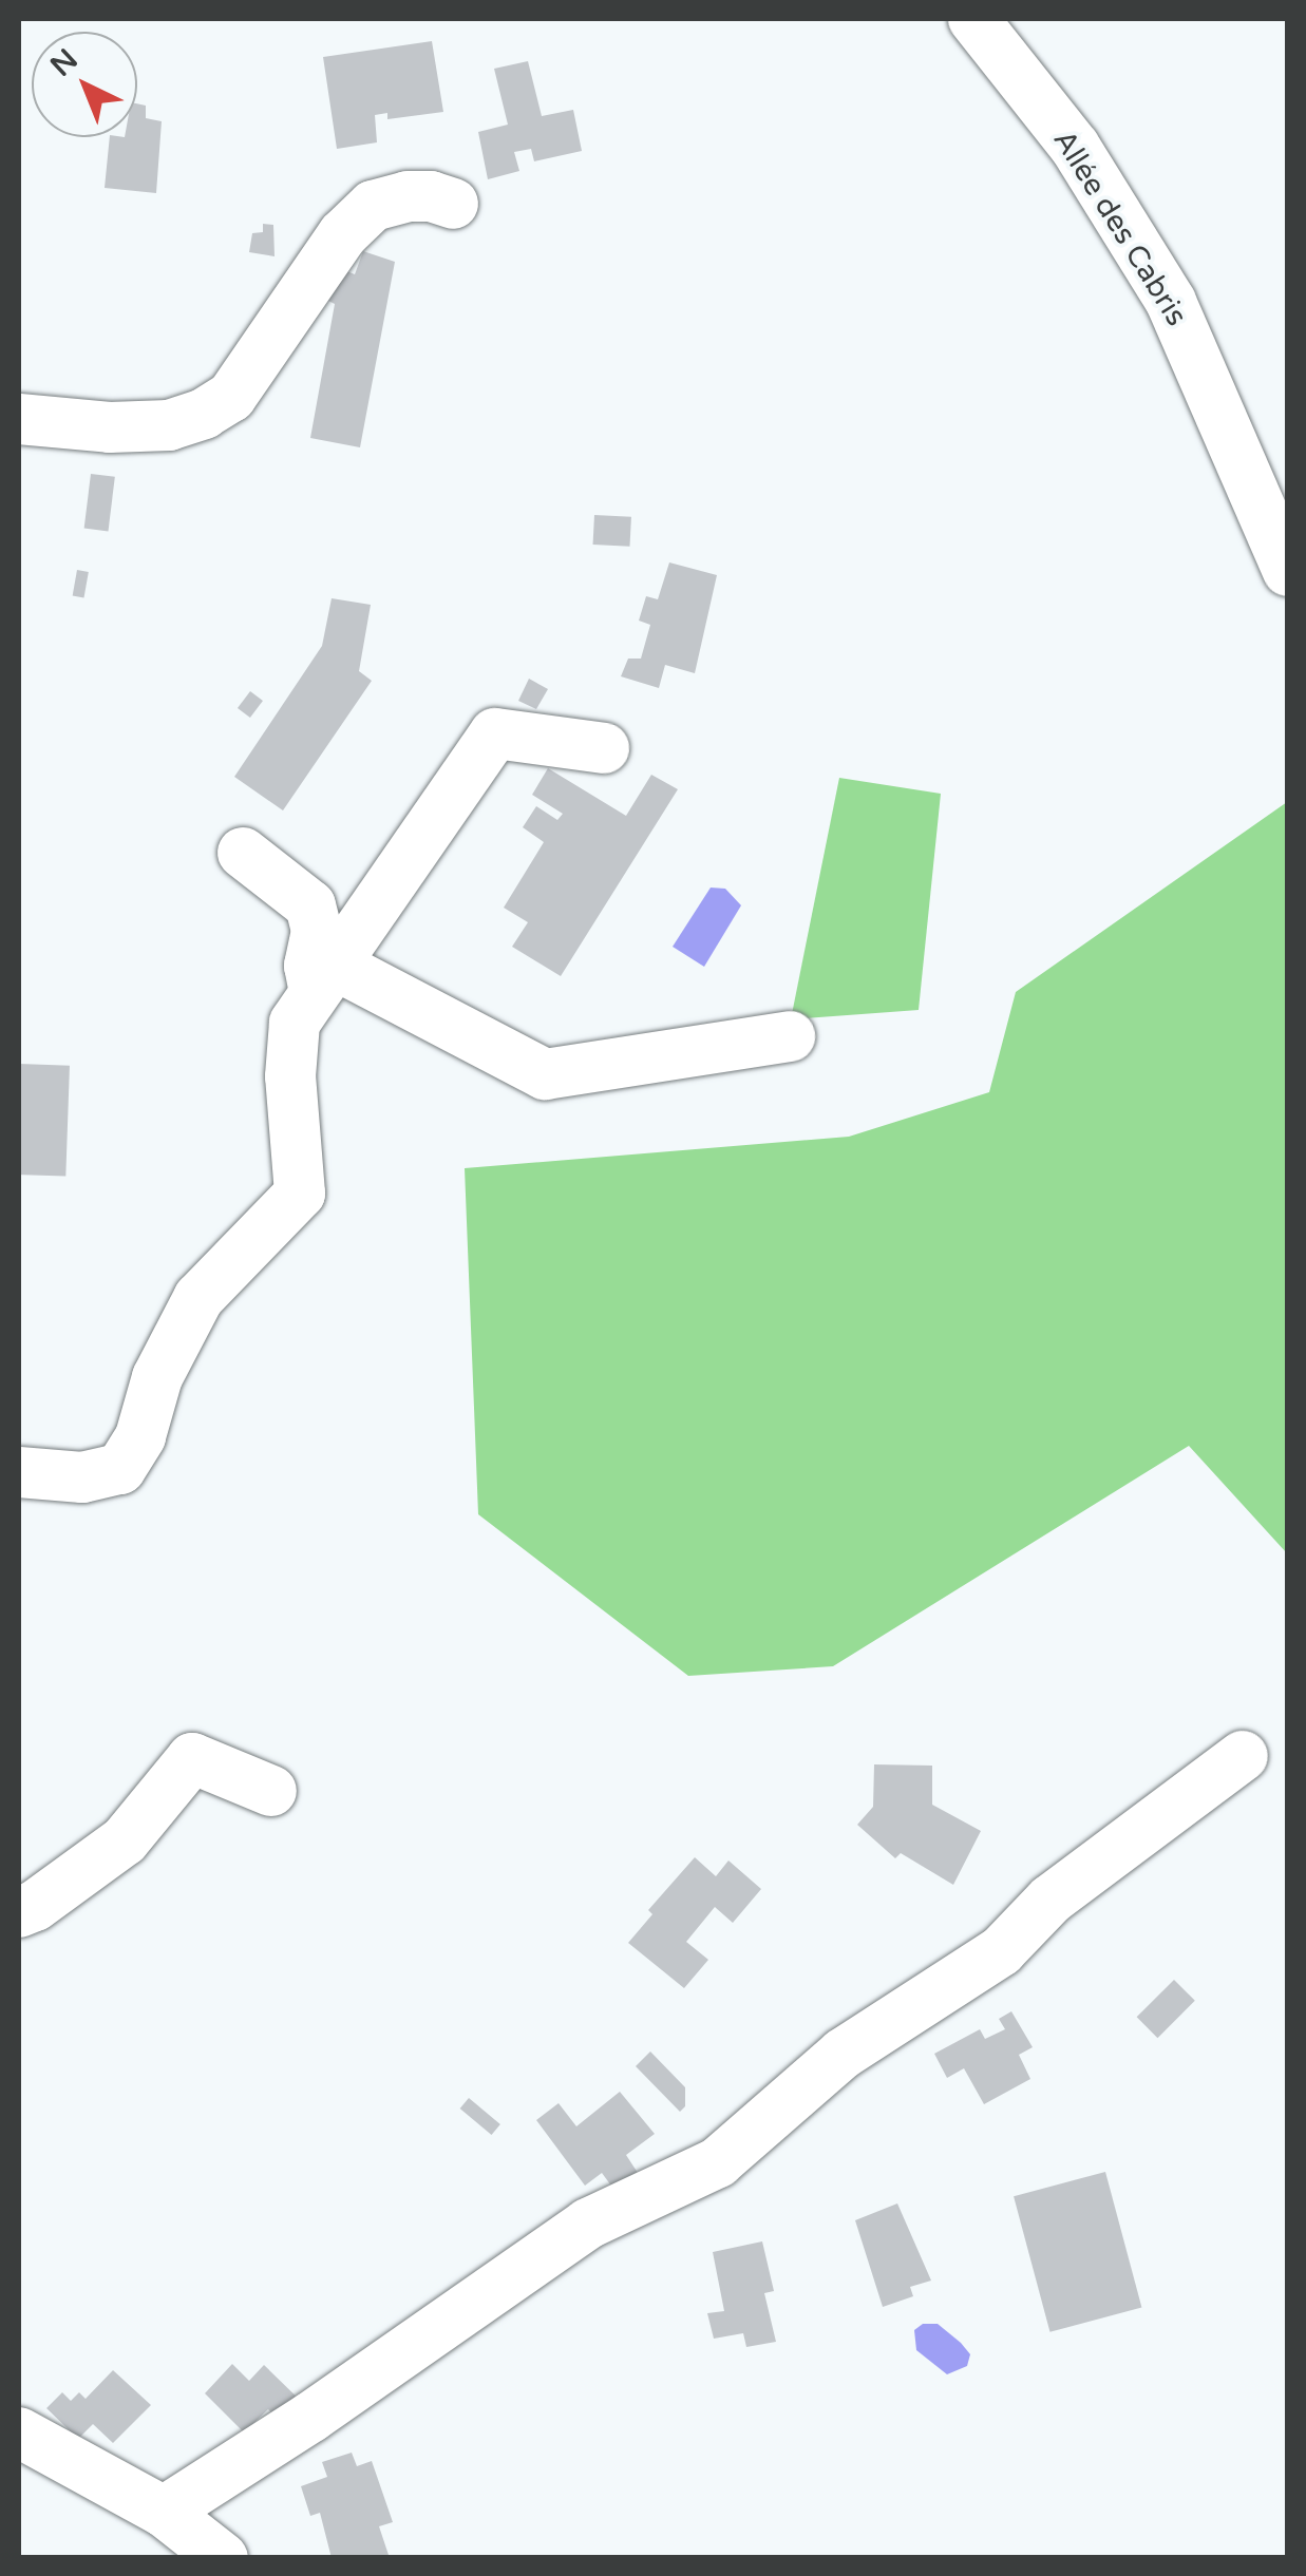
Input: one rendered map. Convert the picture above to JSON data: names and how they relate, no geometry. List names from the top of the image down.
{
  "streets": {
    "street": ["Allée des Cabris"]
  },
  "north": "top left"
}
